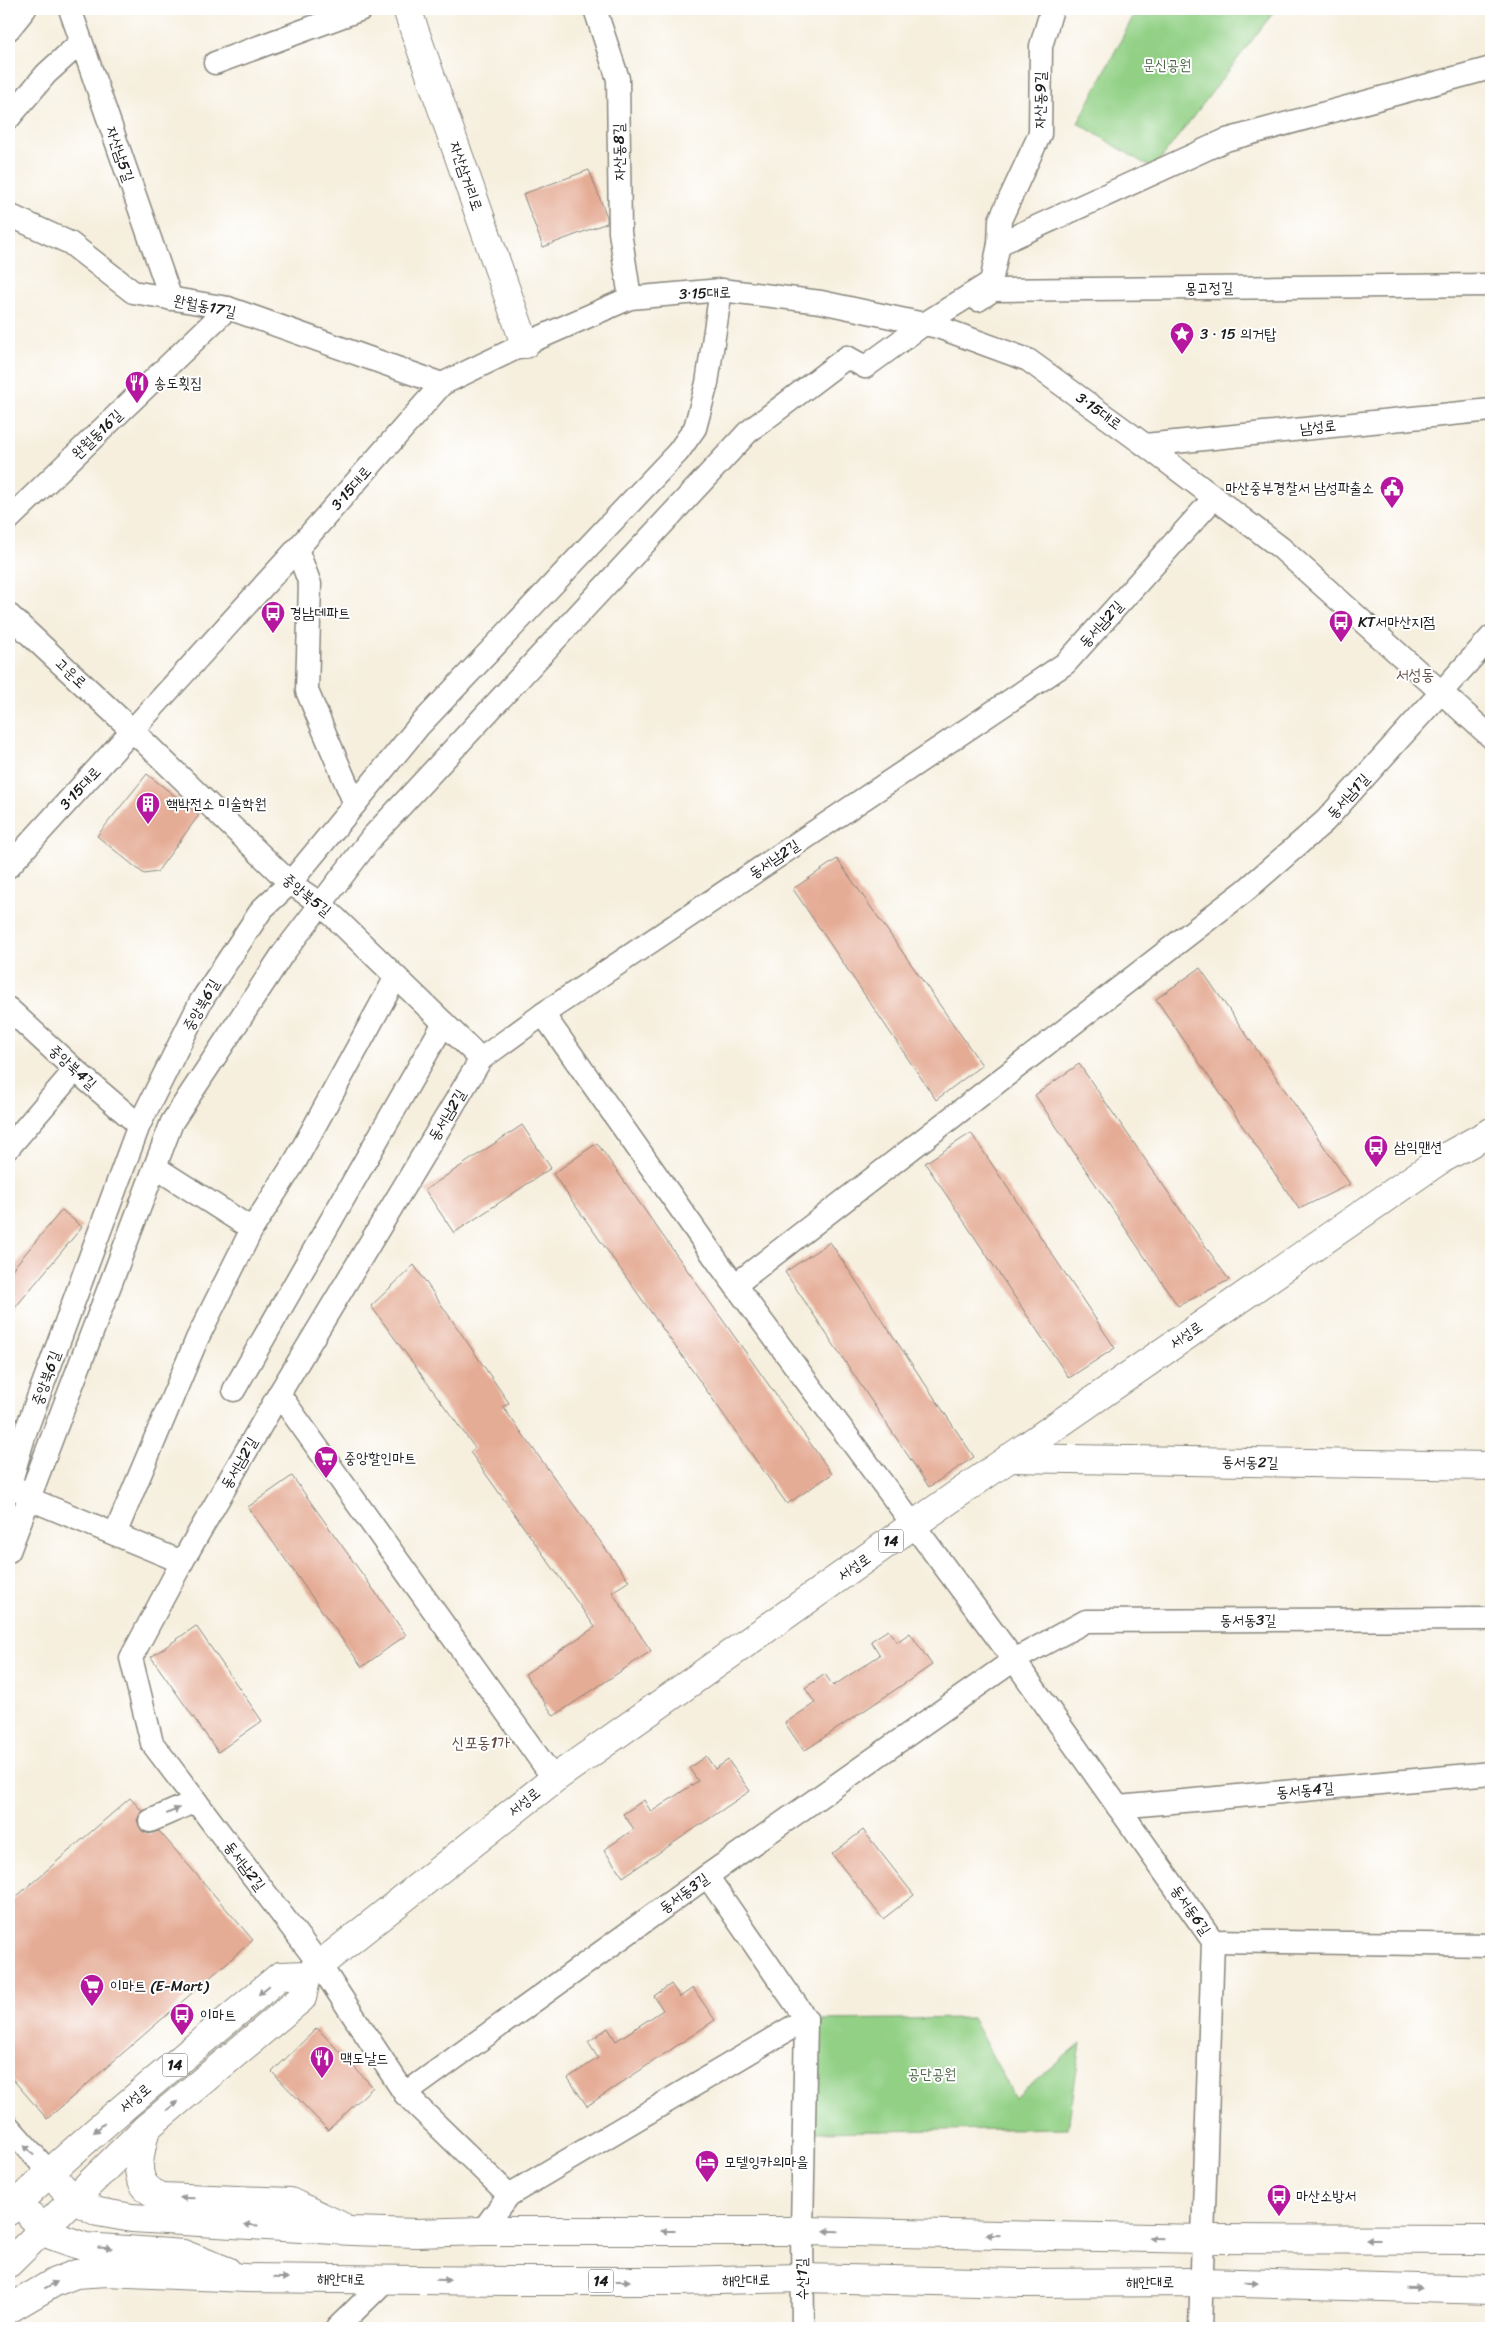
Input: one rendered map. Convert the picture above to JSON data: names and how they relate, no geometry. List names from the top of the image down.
{
  "streets": {
    "main road": [
      "자산삼거리로",
      "서성로",
      "동서동2길",
      "14",
      "해안대로"
    ],
    "street": [
      "자산동9길",
      "자산동8길",
      "자산남5길",
      "몽고정길",
      "3·15대로",
      "완월동17길",
      "남성로",
      "완월동16길",
      "동서남2길",
      "고운로",
      "동서남1길",
      "중앙북5길",
      "중앙북6길",
      "중앙북4길",
      "동서동3길",
      "동서동4길",
      "동서동6길",
      "수산1길"
    ]
  },
  "crossings": [
    ["자산동9길", "몽고정길"],
    ["자산동9길", "3·15대로"],
    ["자산동8길", "3·15대로"],
    ["자산남5길", "완월동17길"],
    ["자산삼거리로", "3·15대로"],
    ["몽고정길", "3·15대로"],
    ["3·15대로", "완월동17길"],
    ["3·15대로", "남성로"],
    ["3·15대로", "동서남2길"],
    ["3·15대로", "고운로"],
    ["3·15대로", "동서남1길"],
    ["3·15대로", "중앙북5길"],
    ["3·15대로", "중앙북6길"],
    ["완월동17길", "완월동16길"],
    ["동서남2길", "중앙북5길"],
    ["동서남2길", "서성로"],
    ["동서남2길", "동서동6길"],
    ["고운로", "중앙북5길"],
    ["동서남1길", "동서동6길"],
    ["중앙북5길", "중앙북6길"],
    ["중앙북6길", "중앙북4길"],
    ["서성로", "동서동2길"],
    ["서성로", "14"],
    ["서성로", "동서동6길"],
    ["동서동3길", "동서동6길"],
    ["동서동4길", "동서동6길"],
    ["동서동6길", "해안대로"],
    ["해안대로", "수산1길"]
  ],
  "districts": ["서성동", "신포동1가"],
  "parks": ["문신공원", "공단공원"],
  "places": {
    "place": ["3ㆍ15 의거탑"],
    "restaurant": ["송도횟집", "맥도날드"],
    "public building": ["마산중부경찰서 남성파출소"],
    "bus stop": [
      "경남데파트",
      "KT서마산지점",
      "삼익맨션",
      "이마트",
      "마산소방서"
    ],
    "building": ["핵박전소 미술학원"],
    "supermarket": ["중앙할인마트", "이마트 (E-Mart)"],
    "hotel": ["모텔잉카의마을"]
  }
}
